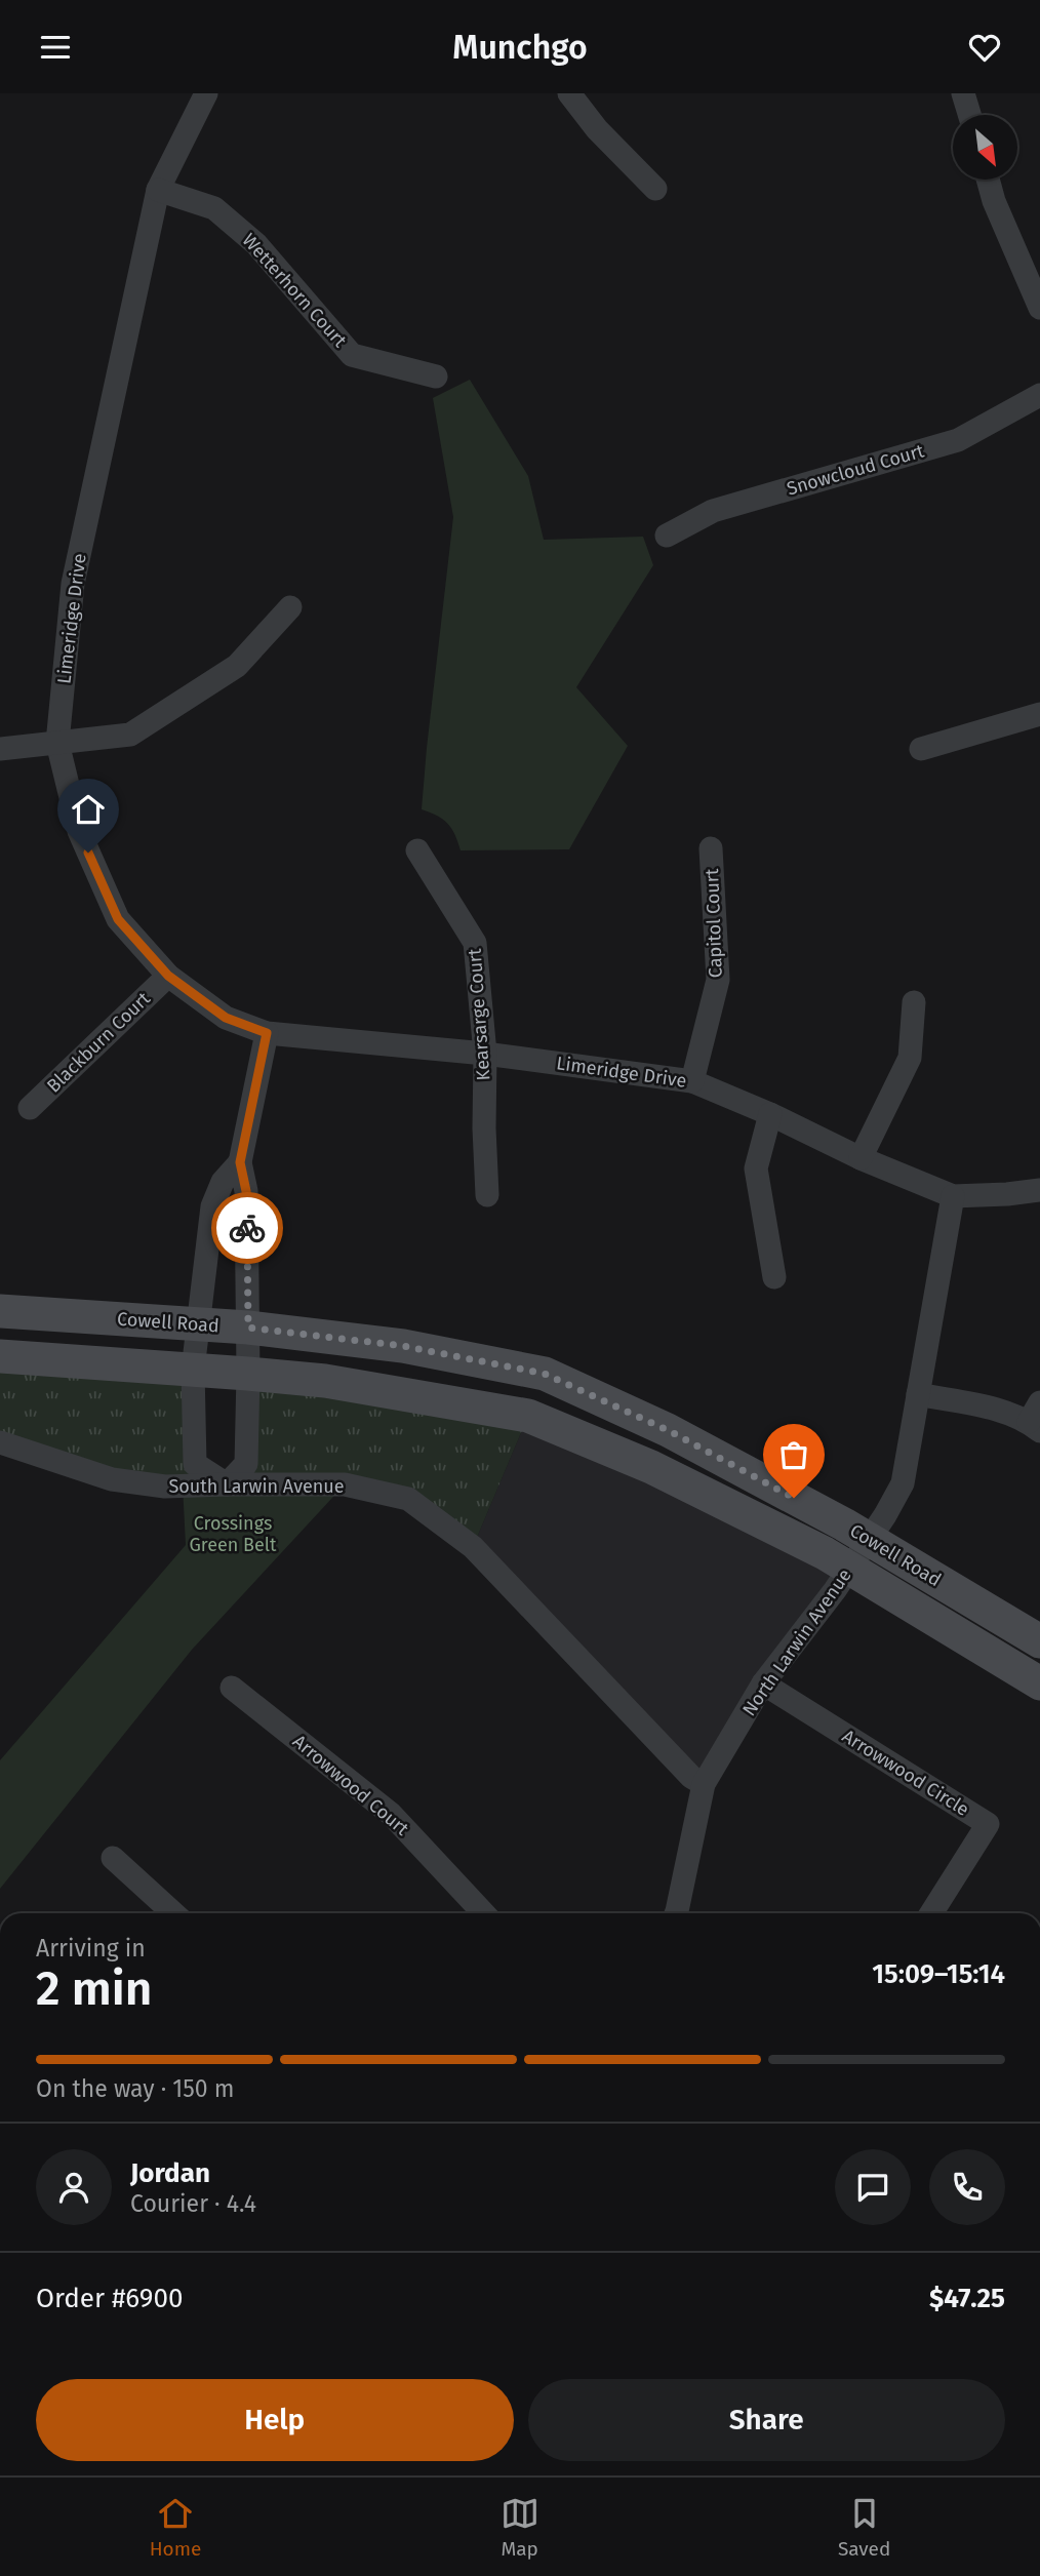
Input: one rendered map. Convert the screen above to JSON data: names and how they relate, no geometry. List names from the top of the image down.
{
  "streets": {
    "street": [
      "Wetterhorn Court",
      "Snowcloud Court",
      "Limeridge Drive",
      "Capitol Court",
      "Kearsarge Court",
      "Blackburn Court",
      "Cowell Road",
      "South Larwin Avenue",
      "North Larwin Avenue",
      "Arrowwood Circle",
      "Arrowwood Court"
    ]
  },
  "crossings": [
    ["Wetterhorn Court", "Limeridge Drive"],
    ["Limeridge Drive", "Capitol Court"],
    ["Limeridge Drive", "Kearsarge Court"],
    ["Limeridge Drive", "Blackburn Court"],
    ["Limeridge Drive", "North Larwin Avenue"],
    ["Cowell Road", "North Larwin Avenue"],
    ["South Larwin Avenue", "North Larwin Avenue"],
    ["North Larwin Avenue", "Arrowwood Circle"]
  ],
  "parks": ["Crossings Green Belt"],
  "north": "bottom right",
  "page": {
    "header": "Munchgo",
    "heading": ["2 min", "Arriving in", "15:09–15:14"],
    "panel": [
      "Jordan",
      "Courier · 4.4",
      "Order #6900",
      "$47.25"
    ],
    "bar": "On the way · 150 m",
    "buttons": ["Help", "Share"],
    "tabs": ["Home", "Map", "Saved"]
  }
}
